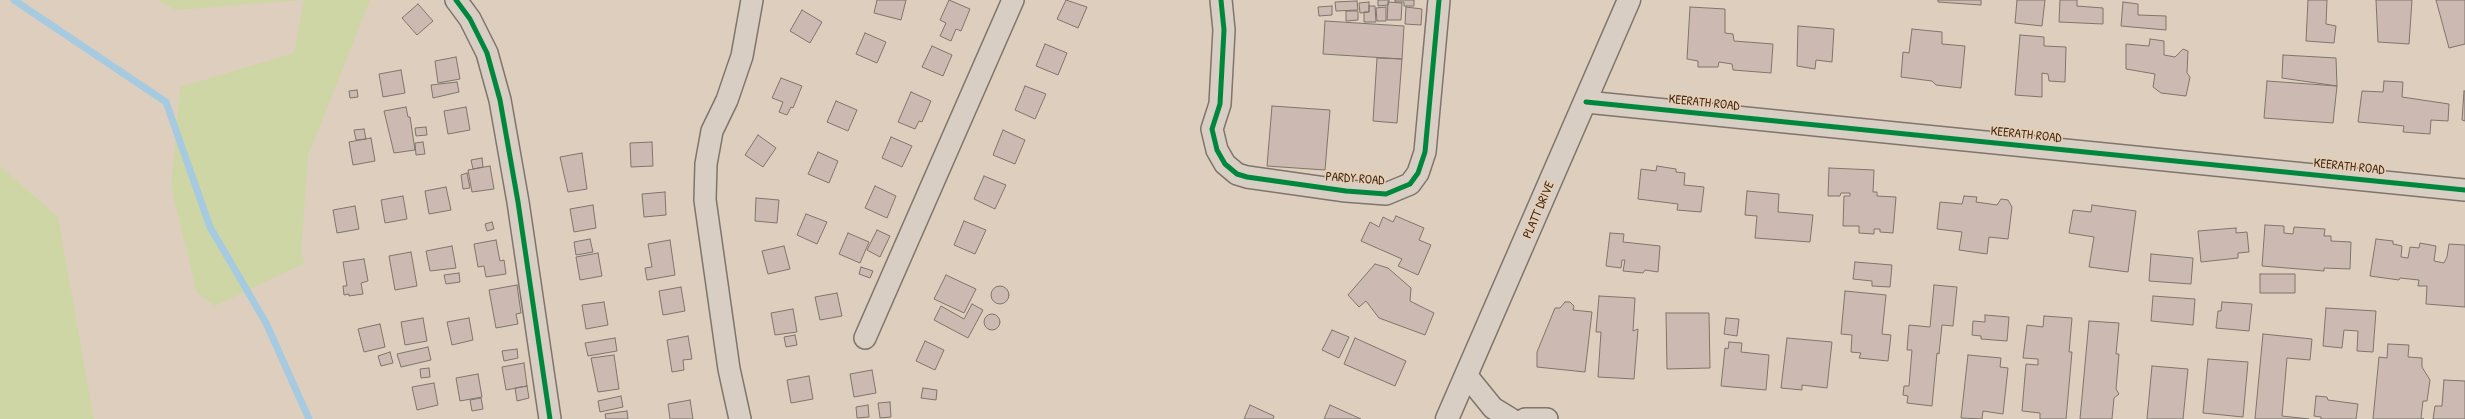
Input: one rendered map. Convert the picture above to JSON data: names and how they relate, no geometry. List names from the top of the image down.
{
  "streets": {
    "street": ["KEERATH ROAD", "PARDY ROAD", "PLATT DRIVE"]
  },
  "crossings": [
    ["KEERATH ROAD", "PLATT DRIVE"]
  ]
}
